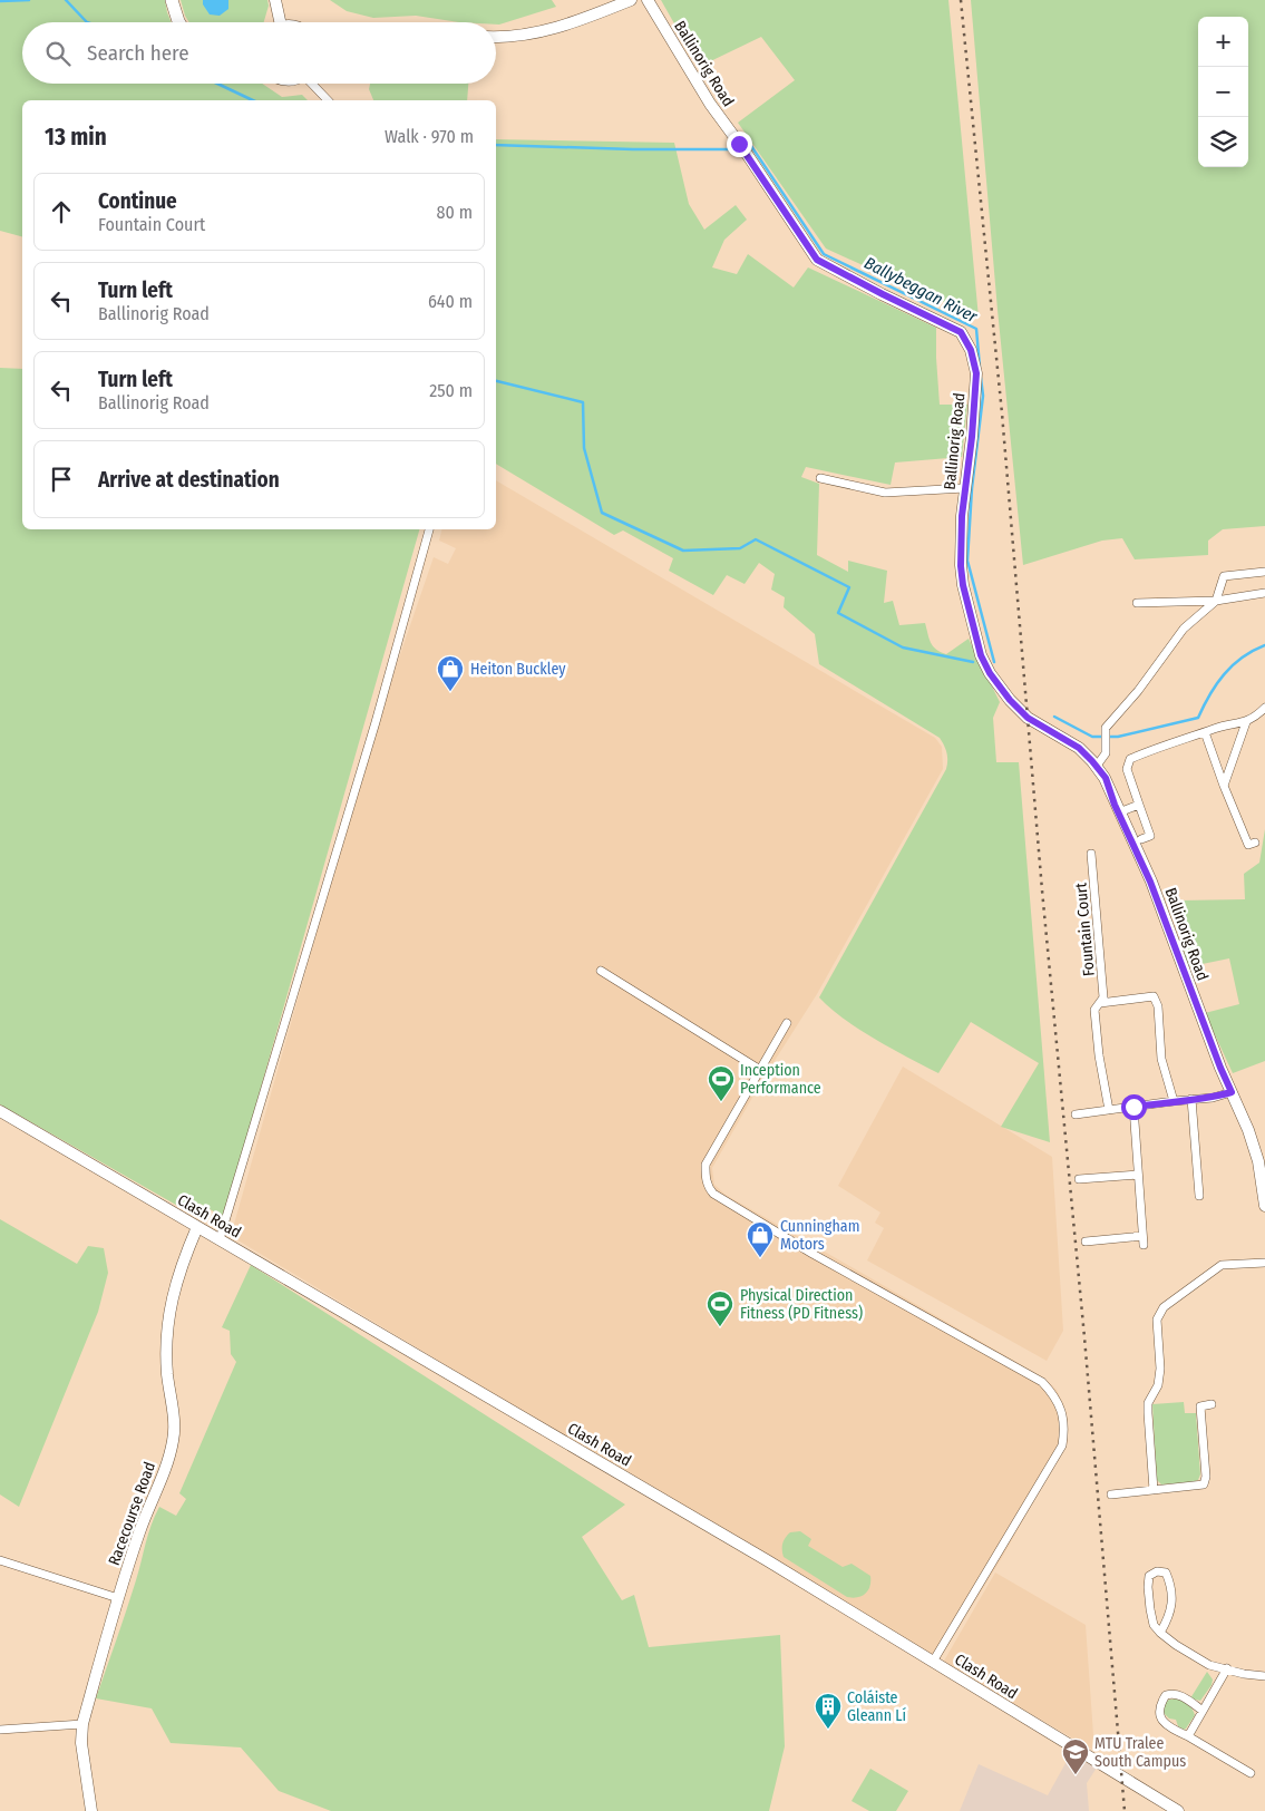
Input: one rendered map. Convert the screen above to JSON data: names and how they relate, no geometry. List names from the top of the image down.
{
  "streets": {
    "street": [
      "Ballinorig Road",
      "Fountain Court",
      "Clash Road",
      "Racecourse Road"
    ]
  },
  "crossings": [
    ["Clash Road", "Racecourse Road"]
  ],
  "water": ["Ballybeggan River"],
  "places": {
    "shop": ["Heiton Buckley", "Cunningham Motors"],
    "sports": ["Inception Performance", "Physical Direction Fitness (PD Fitness)"],
    "building": ["Coláiste Gleann Lí"],
    "school or university": ["MTU Tralee South Campus"]
  },
  "page": {
    "map_buttons": ["+", "−"],
    "search": "Search here",
    "heading": ["13 min", "Walk · 970 m"],
    "list": [
      ["Continue", "Fountain Court", "80 m"],
      ["Turn left", "Ballinorig Road", "640 m"],
      ["Turn left", "Ballinorig Road", "250 m"],
      "Arrive at destination"
    ]
  }
}
